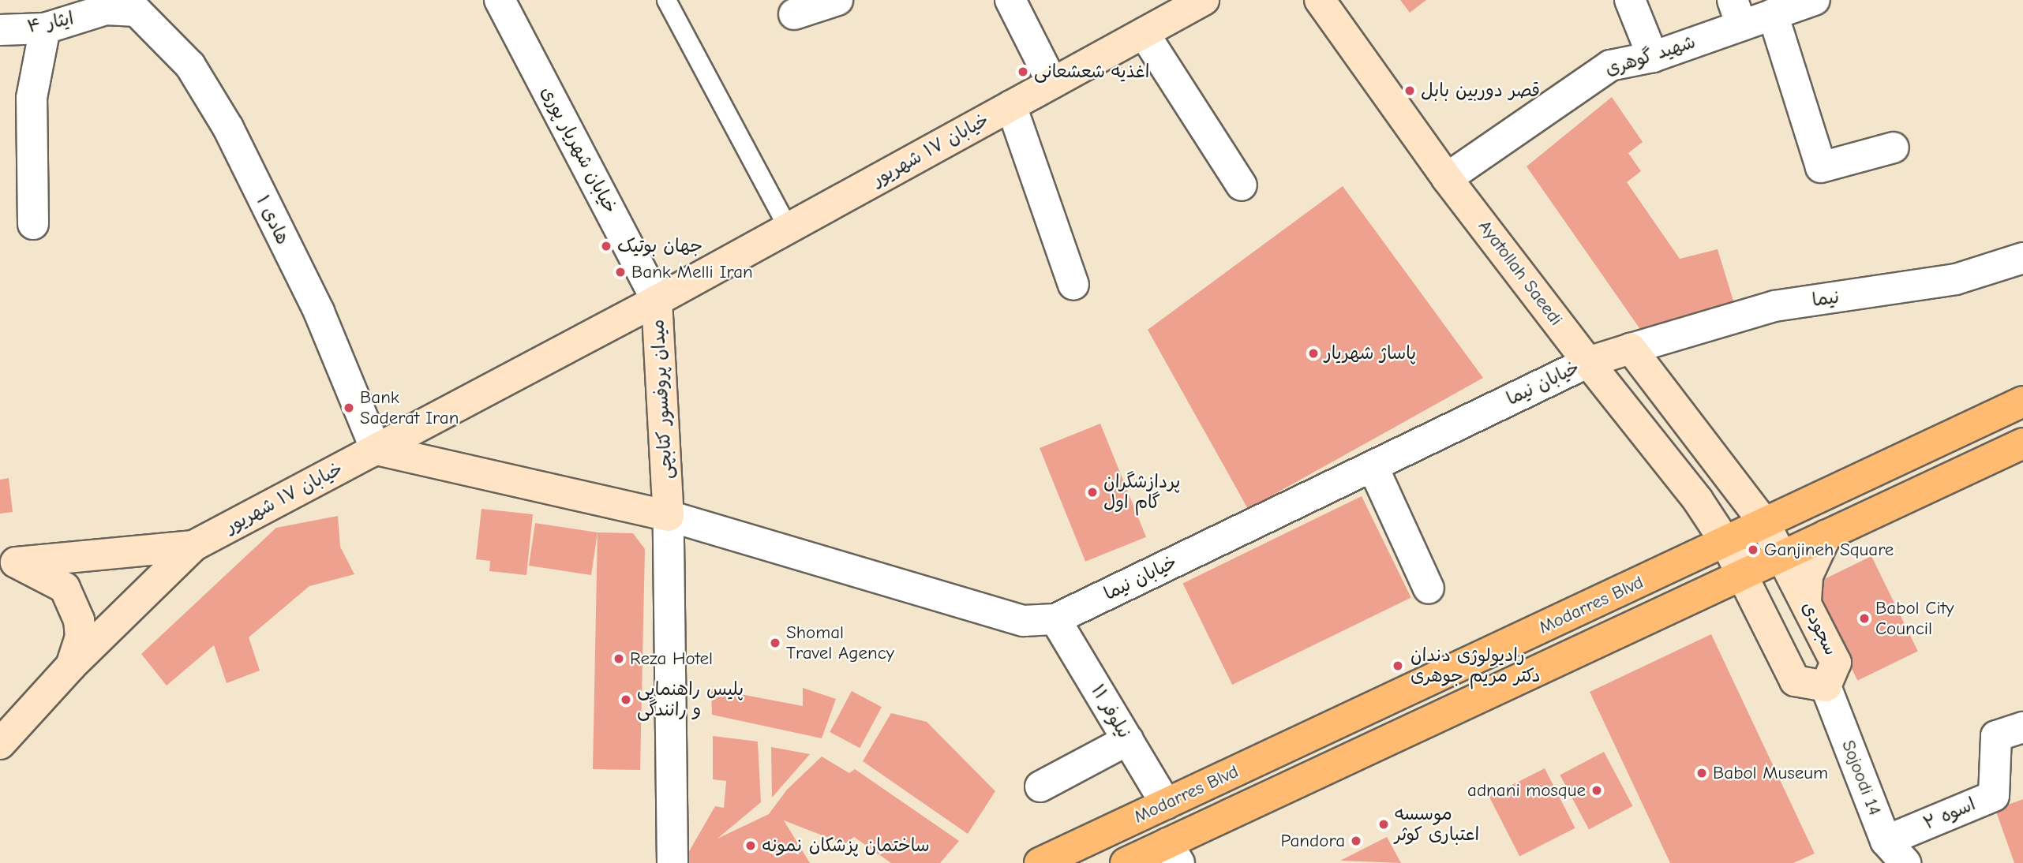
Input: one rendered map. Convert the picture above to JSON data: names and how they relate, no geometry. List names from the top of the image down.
{
  "streets": {
    "main road": [
      "خیابان ۱۷ شهریور",
      "Ayatollah Saeedi",
      "میدان پروفسور کتابچی",
      "Modarres Blvd",
      "سجودی"
    ],
    "street": [
      "ایثار ۴",
      "شهید گوهری",
      "خیابان شهریار پوری",
      "هادی ۱",
      "نیما",
      "خیابان نیما",
      "نیلوفر ۱۱",
      "Sojoodi 14",
      "اسوه ۲"
    ]
  },
  "crossings": [
    ["ایثار ۴", "هادی ۱"],
    ["شهید گوهری", "Ayatollah Saeedi"],
    ["خیابان شهریار پوری", "خیابان ۱۷ شهریور"],
    ["خیابان شهریار پوری", "میدان پروفسور کتابچی"],
    ["خیابان ۱۷ شهریور", "هادی ۱"],
    ["خیابان ۱۷ شهریور", "میدان پروفسور کتابچی"],
    ["هادی ۱", "میدان پروفسور کتابچی"],
    ["Ayatollah Saeedi", "خیابان نیما"],
    ["Ayatollah Saeedi", "Modarres Blvd"],
    ["Ayatollah Saeedi", "سجودی"],
    ["نیما", "سجودی"],
    ["خیابان نیما", "میدان پروفسور کتابچی"],
    ["خیابان نیما", "نیلوفر ۱۱"],
    ["Modarres Blvd", "سجودی"],
    ["Modarres Blvd", "نیلوفر ۱۱"],
    ["سجودی", "Sojoodi 14"],
    ["Sojoodi 14", "اسوه ۲"]
  ],
  "places": [
    "اغذیه شعشعانی",
    "قصر دوربین بابل",
    "جهان بوتیک",
    "Bank Melli Iran",
    "پاساژ شهریار",
    "Bank Saderat Iran",
    "پردازشگران گام اول",
    "Ganjineh Square",
    "Babol City Council",
    "Shomal Travel Agency",
    "Reza Hotel",
    "رادیولوژی دندان دکتر مریم جوهری",
    "پلیس راهنمایی و رانندگی",
    "Babol Museum",
    "adnani mosque",
    "موسسه اعتباری کوثر",
    "Pandora",
    "ساختمان پزشکان نمونه"
  ]
}
